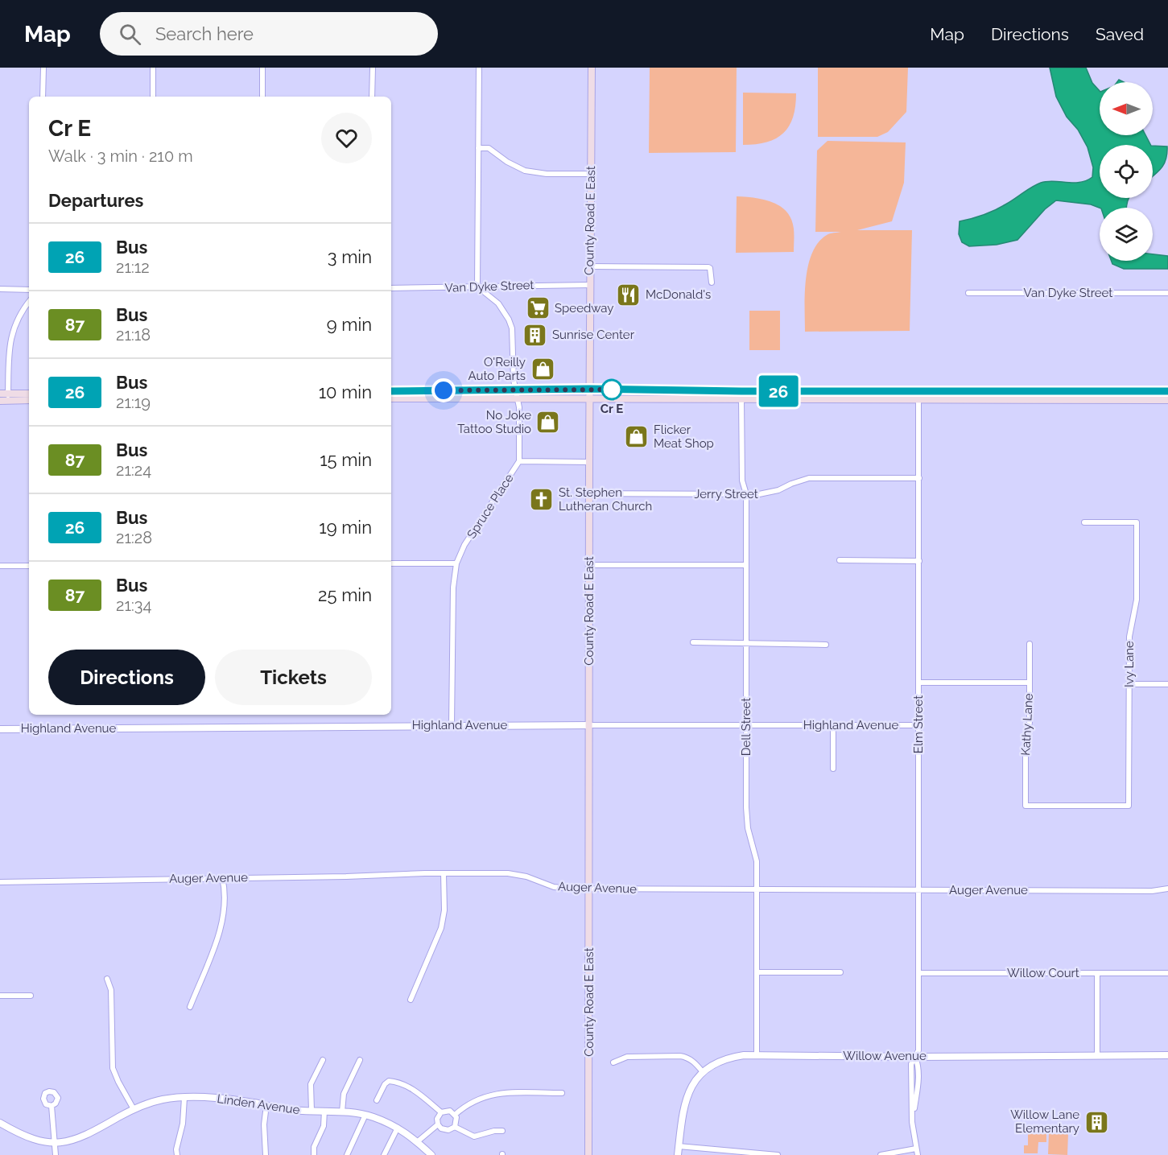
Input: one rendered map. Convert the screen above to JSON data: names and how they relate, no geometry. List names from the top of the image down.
{
  "streets": {
    "main road": ["County Road E East"],
    "street": [
      "Van Dyke Street",
      "Jerry Street",
      "Spruce Place",
      "Ivy Lane",
      "Elm Street",
      "Kathy Lane",
      "Highland Avenue",
      "Dell Street",
      "Auger Avenue",
      "Willow Court",
      "Willow Avenue",
      "Linden Avenue"
    ]
  },
  "crossings": [
    ["County Road E East", "Van Dyke Street"],
    ["County Road E East", "Jerry Street"],
    ["County Road E East", "Highland Avenue"],
    ["County Road E East", "Auger Avenue"],
    ["Van Dyke Street", "Spruce Place"],
    ["Jerry Street", "Elm Street"],
    ["Jerry Street", "Dell Street"],
    ["Spruce Place", "Highland Avenue"],
    ["Ivy Lane", "Kathy Lane"],
    ["Elm Street", "Highland Avenue"],
    ["Elm Street", "Auger Avenue"],
    ["Elm Street", "Willow Court"],
    ["Elm Street", "Willow Avenue"],
    ["Highland Avenue", "Dell Street"],
    ["Dell Street", "Auger Avenue"],
    ["Dell Street", "Willow Avenue"]
  ],
  "places": {
    "restaurant": ["McDonald's"],
    "supermarket": ["Speedway"],
    "building": ["Sunrise Center", "Willow Lane Elementary"],
    "shop": ["O'Reilly Auto Parts", "No Joke Tattoo Studio", "Flicker Meat Shop"],
    "other": ["Cr E"],
    "church": ["St. Stephen Lutheran Church"]
  },
  "lines": ["bus line 26"],
  "north": "left",
  "page": {
    "header": "Map",
    "search": "Search here",
    "nav": ["Map", "Directions", "Saved"],
    "on_map": "26",
    "heading": [
      ["Cr E", "Walk · 3 min · 210 m"],
      "Departures"
    ],
    "list": [
      {
        "mark": "26",
        "name": "Bus",
        "note": "21:12",
        "value": "3 min"
      },
      {
        "mark": "87",
        "name": "Bus",
        "note": "21:18",
        "value": "9 min"
      },
      {
        "mark": "26",
        "name": "Bus",
        "note": "21:19",
        "value": "10 min"
      },
      {
        "mark": "87",
        "name": "Bus",
        "note": "21:24",
        "value": "15 min"
      },
      {
        "mark": "26",
        "name": "Bus",
        "note": "21:28",
        "value": "19 min"
      },
      {
        "mark": "87",
        "name": "Bus",
        "note": "21:34",
        "value": "25 min"
      }
    ],
    "buttons": ["Directions", "Tickets"]
  }
}
